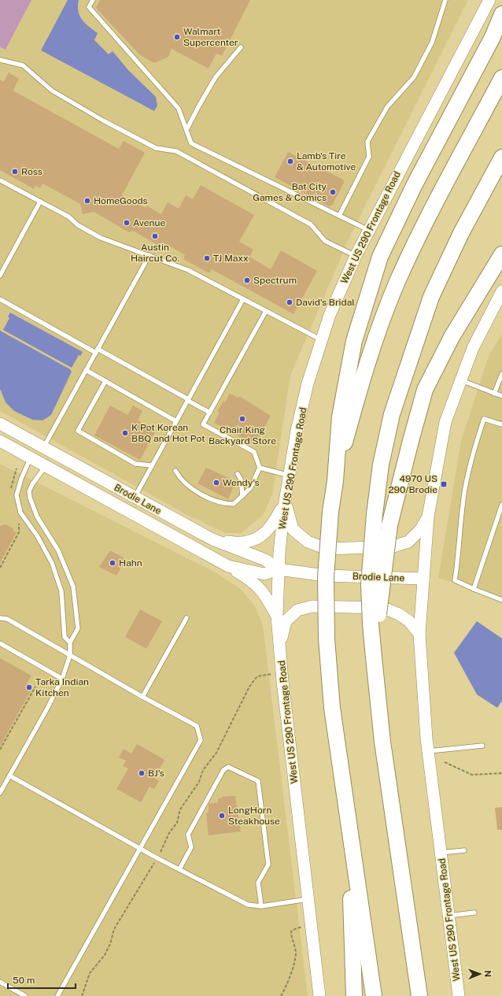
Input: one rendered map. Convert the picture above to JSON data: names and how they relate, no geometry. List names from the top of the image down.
{
  "streets": {
    "main road": ["West US 290 Frontage Road", "Brodie Lane"]
  },
  "crossings": [
    ["West US 290 Frontage Road", "Brodie Lane"]
  ],
  "places": {
    "other": [
      "Walmart Supercenter",
      "Lamb's Tire & Automotive",
      "Ross",
      "Bat City Games & Comics",
      "HomeGoods",
      "Avenue",
      "Austin Haircut Co.",
      "TJ Maxx",
      "Spectrum",
      "David's Bridal",
      "Chair King Backyard Store",
      "K Pot Korean BBQ and Hot Pot",
      "Wendy's",
      "Hahn",
      "Tarka Indian Kitchen",
      "BJ's",
      "LongHorn Steakhouse"
    ],
    "transit": ["4970 US 290/Brodie"]
  },
  "scale_bar": "50 m",
  "north": "right"
}
